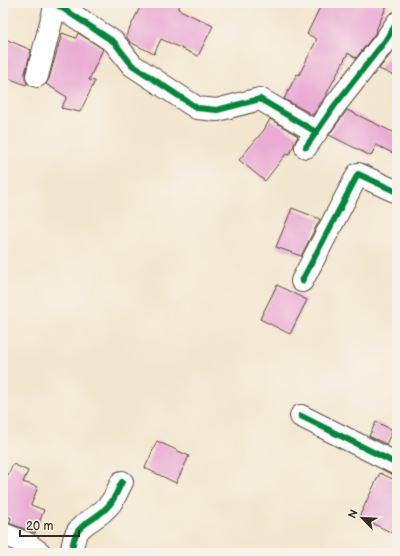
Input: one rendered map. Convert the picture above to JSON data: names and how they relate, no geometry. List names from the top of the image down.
{
  "scale_bar": "20 m",
  "north": "top left"
}
